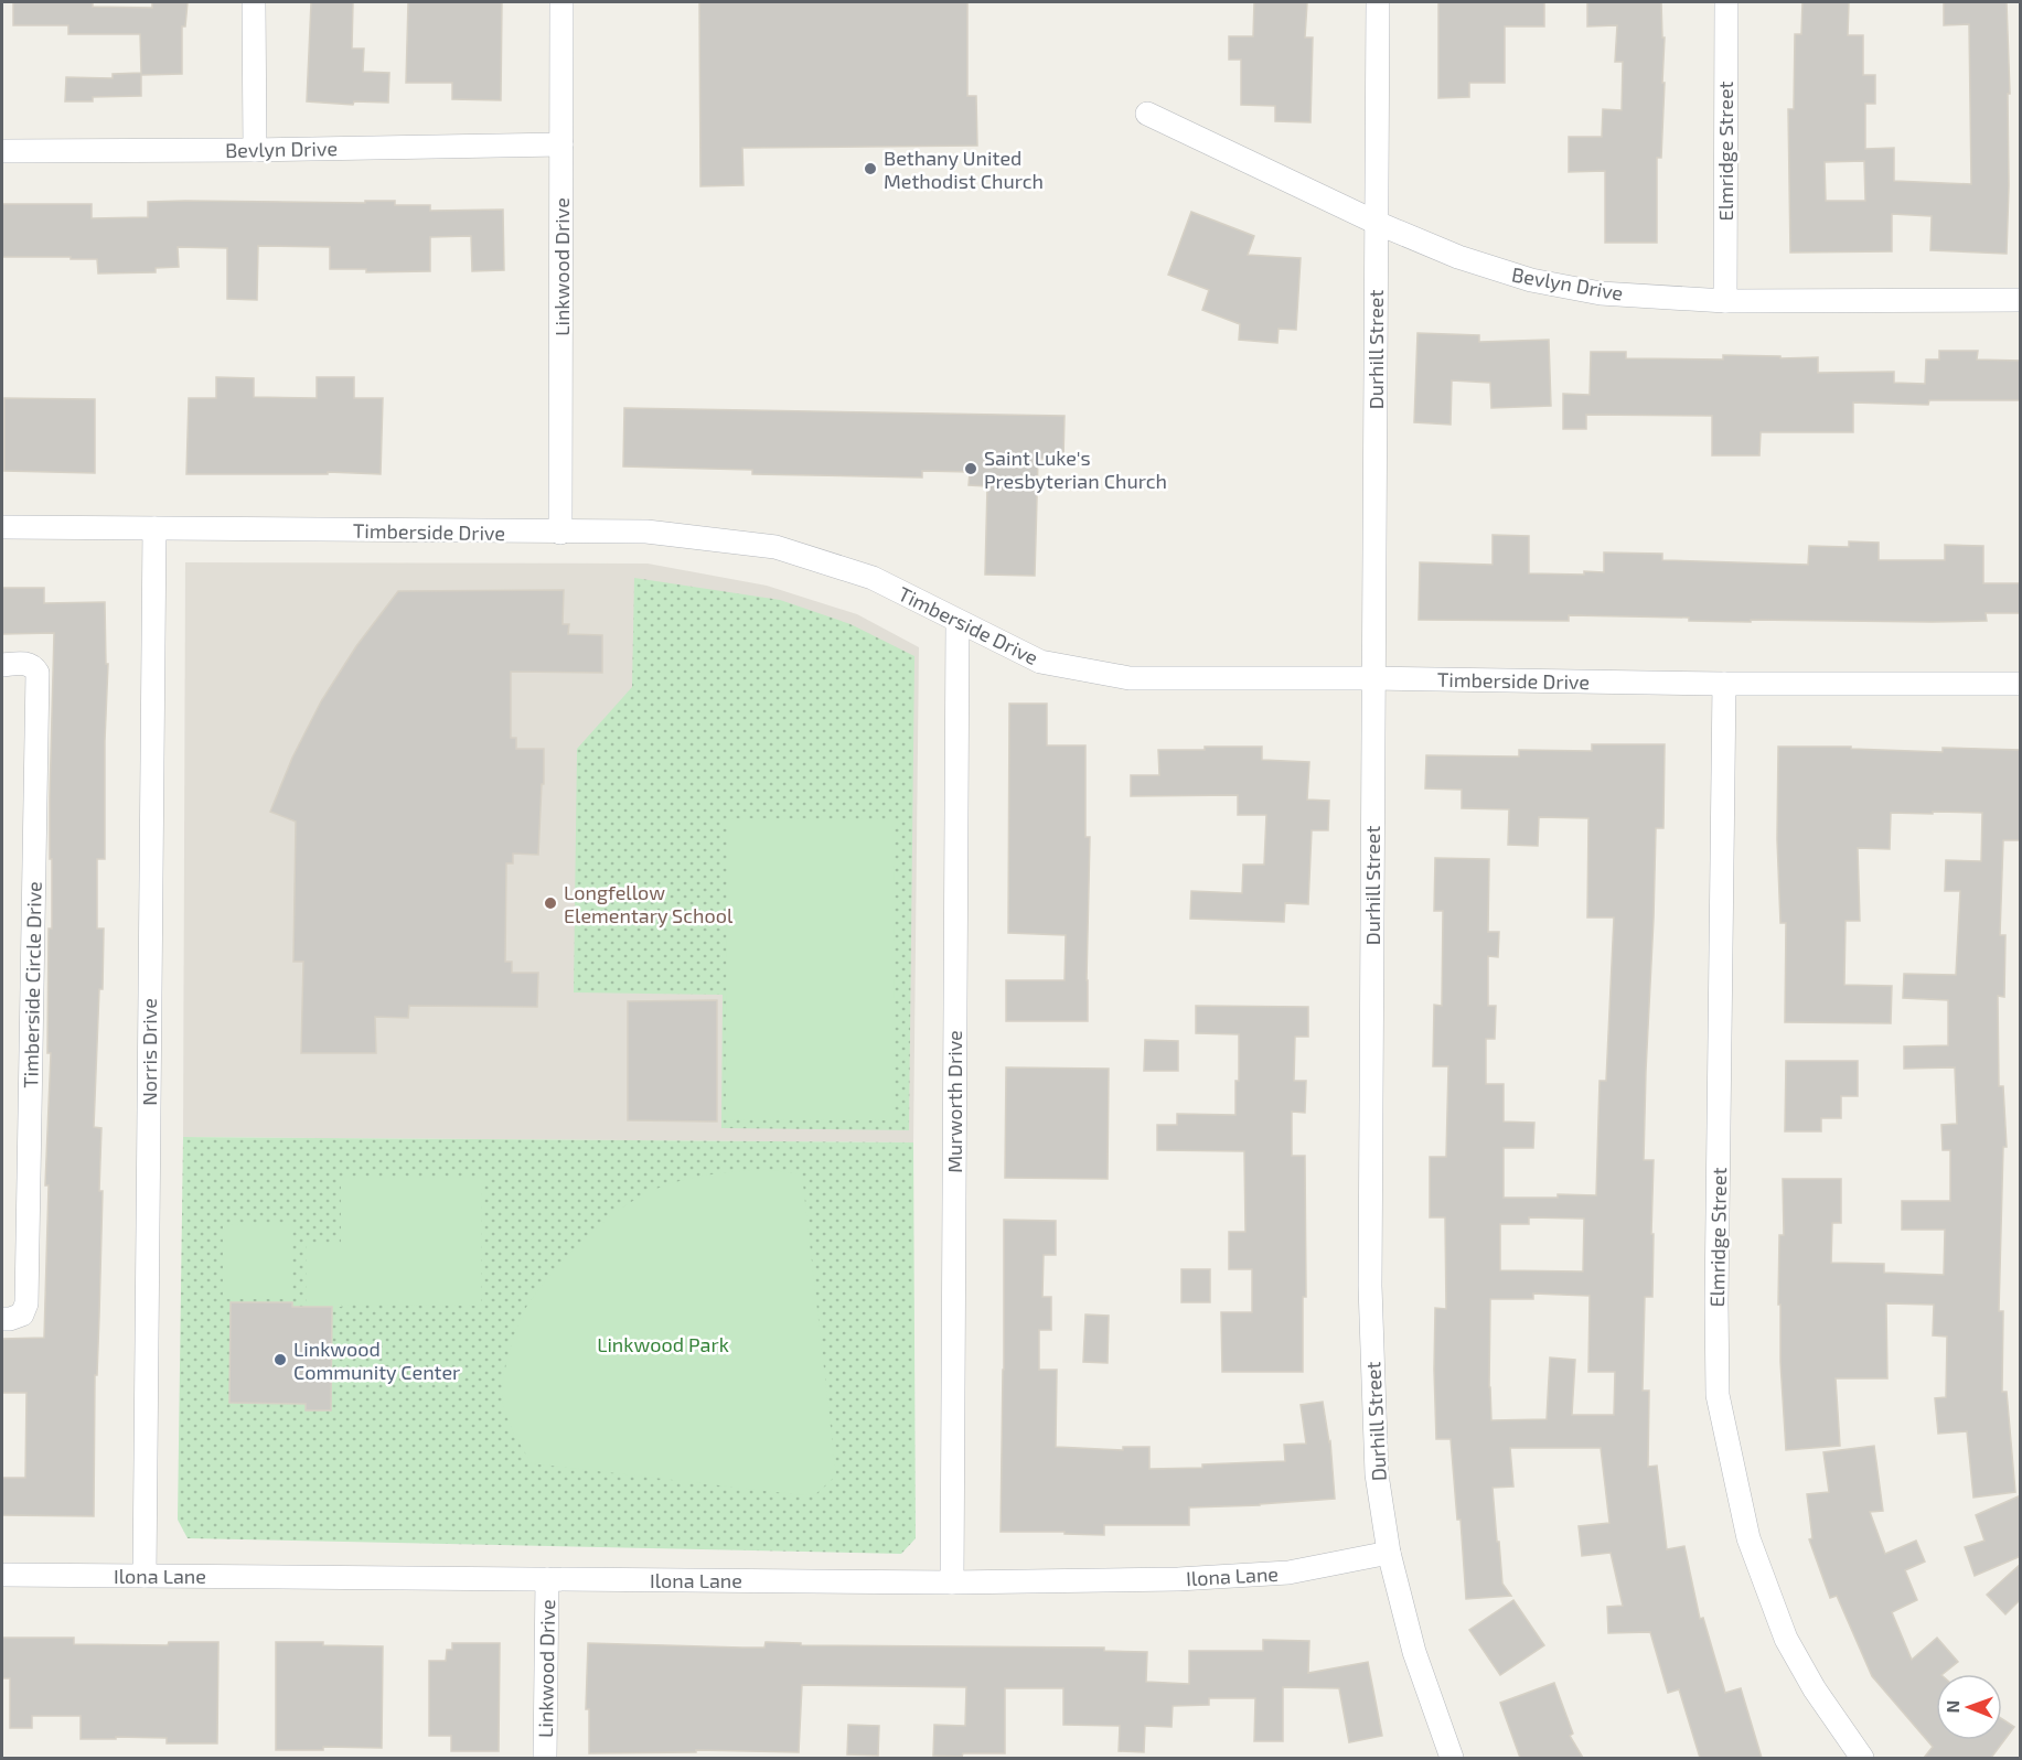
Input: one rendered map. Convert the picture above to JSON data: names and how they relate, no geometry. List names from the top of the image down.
{
  "streets": {
    "street": [
      "Bevlyn Drive",
      "Elmridge Street",
      "Linkwood Drive",
      "Durhill Street",
      "Timberside Drive",
      "Timberside Circle Drive",
      "Norris Drive",
      "Murworth Drive",
      "Ilona Lane"
    ]
  },
  "crossings": [
    ["Bevlyn Drive", "Elmridge Street"],
    ["Bevlyn Drive", "Linkwood Drive"],
    ["Bevlyn Drive", "Durhill Street"],
    ["Elmridge Street", "Timberside Drive"],
    ["Linkwood Drive", "Timberside Drive"],
    ["Linkwood Drive", "Ilona Lane"],
    ["Durhill Street", "Timberside Drive"],
    ["Durhill Street", "Ilona Lane"],
    ["Timberside Drive", "Norris Drive"],
    ["Timberside Drive", "Murworth Drive"],
    ["Norris Drive", "Ilona Lane"],
    ["Murworth Drive", "Ilona Lane"]
  ],
  "parks": ["Linkwood Park"],
  "places": [
    "Bethany United Methodist Church",
    "Saint Luke's Presbyterian Church",
    "Longfellow Elementary School",
    "Linkwood Community Center"
  ],
  "north": "left"
}
